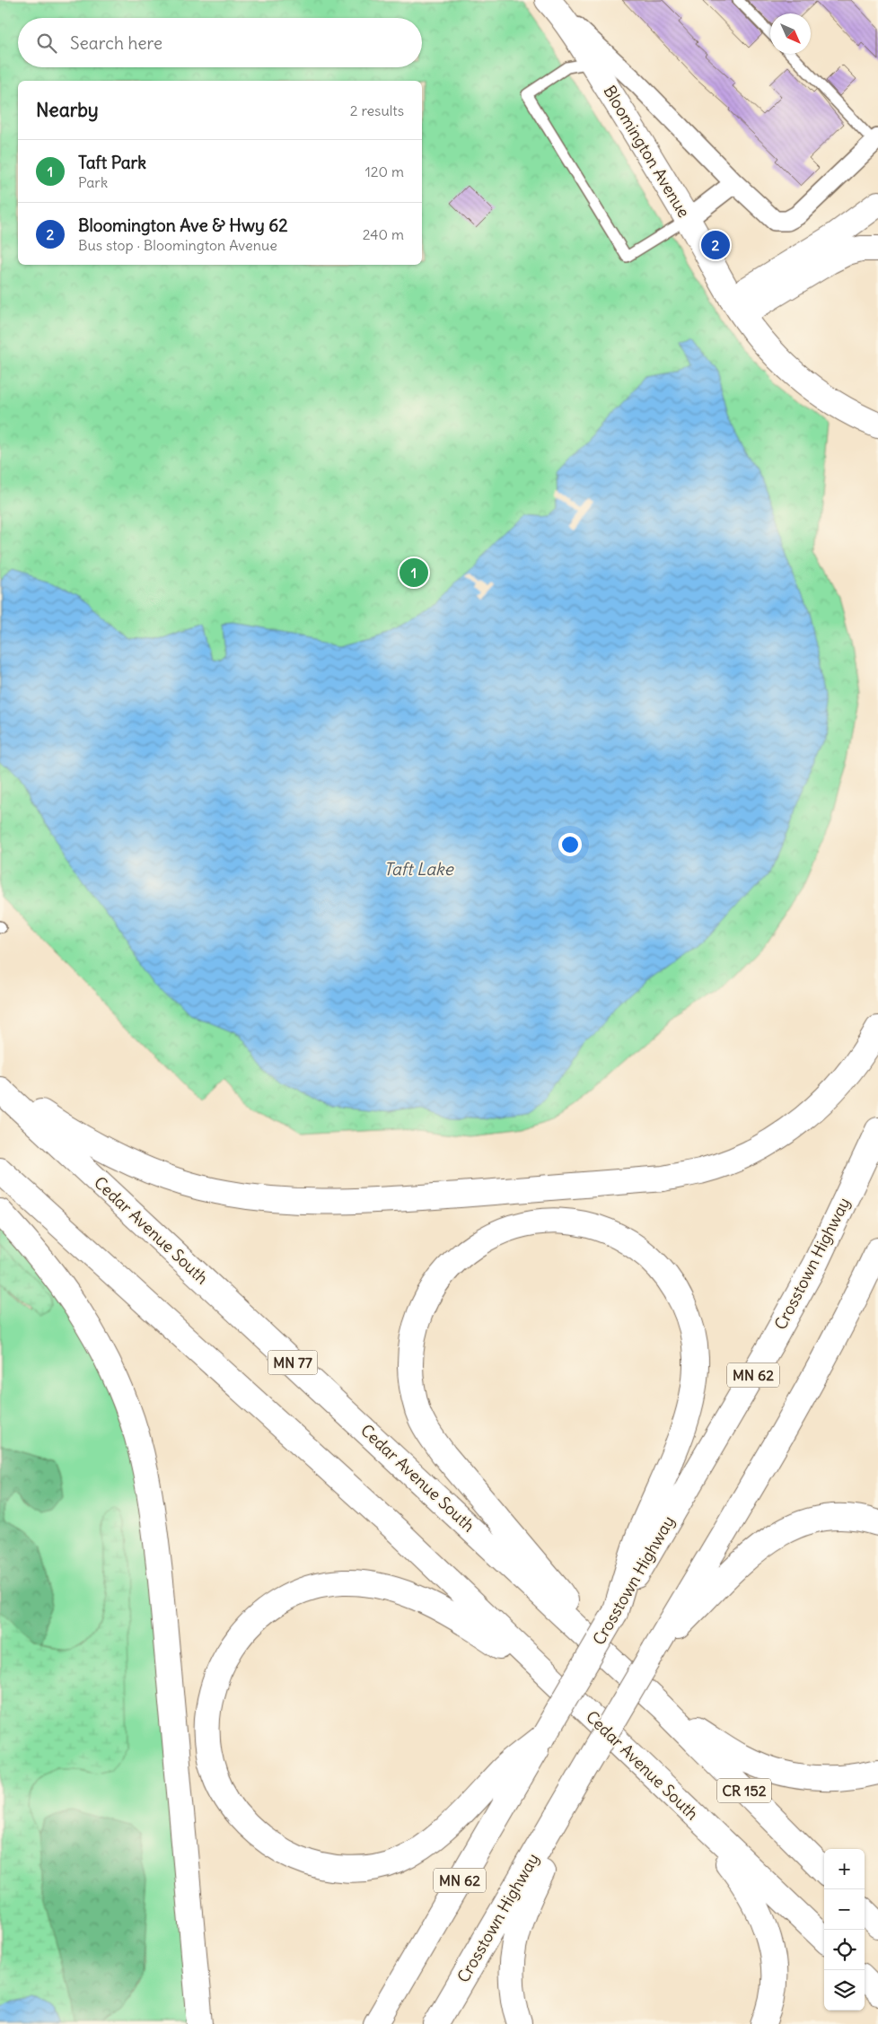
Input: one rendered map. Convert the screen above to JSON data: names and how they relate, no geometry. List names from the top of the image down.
{
  "streets": {
    "main road": [
      "Bloomington Avenue",
      "Cedar Avenue South",
      "Crosstown Highway",
      "MN 77",
      "MN 62",
      "CR 152"
    ]
  },
  "water": ["Taft Lake"],
  "north": "bottom right",
  "page": {
    "search": "Search here",
    "heading": ["Nearby", "2 results"],
    "list": [
      {
        "mark": "1",
        "name": "Taft Park",
        "note": "Park",
        "value": "120 m"
      },
      {
        "mark": "2",
        "name": "Bloomington Ave & Hwy 62",
        "note": "Bus stop · Bloomington Avenue",
        "value": "240 m"
      }
    ],
    "pins": ["2", "1"],
    "map_buttons": ["+", "−"]
  }
}
